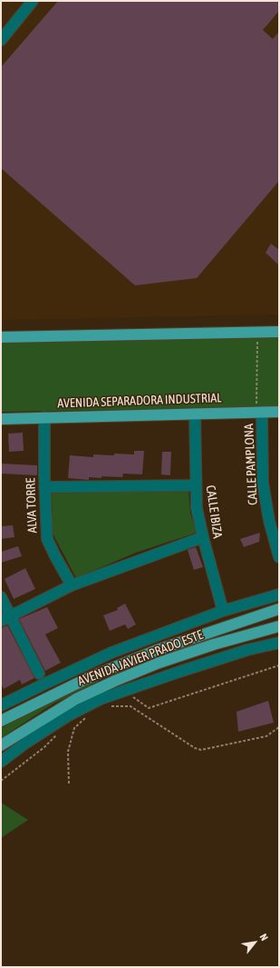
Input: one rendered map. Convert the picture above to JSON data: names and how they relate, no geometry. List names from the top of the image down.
{
  "streets": {
    "main road": ["AVENIDA SEPARADORA INDUSTRIAL", "AVENIDA JAVIER PRADO ESTE"],
    "street": ["CALLE PAMPLONA", "ALVA TORRE", "CALLE IBIZA"]
  },
  "crossings": [
    ["AVENIDA SEPARADORA INDUSTRIAL", "CALLE PAMPLONA"],
    ["AVENIDA SEPARADORA INDUSTRIAL", "ALVA TORRE"],
    ["AVENIDA SEPARADORA INDUSTRIAL", "CALLE IBIZA"]
  ],
  "north": "top right"
}
